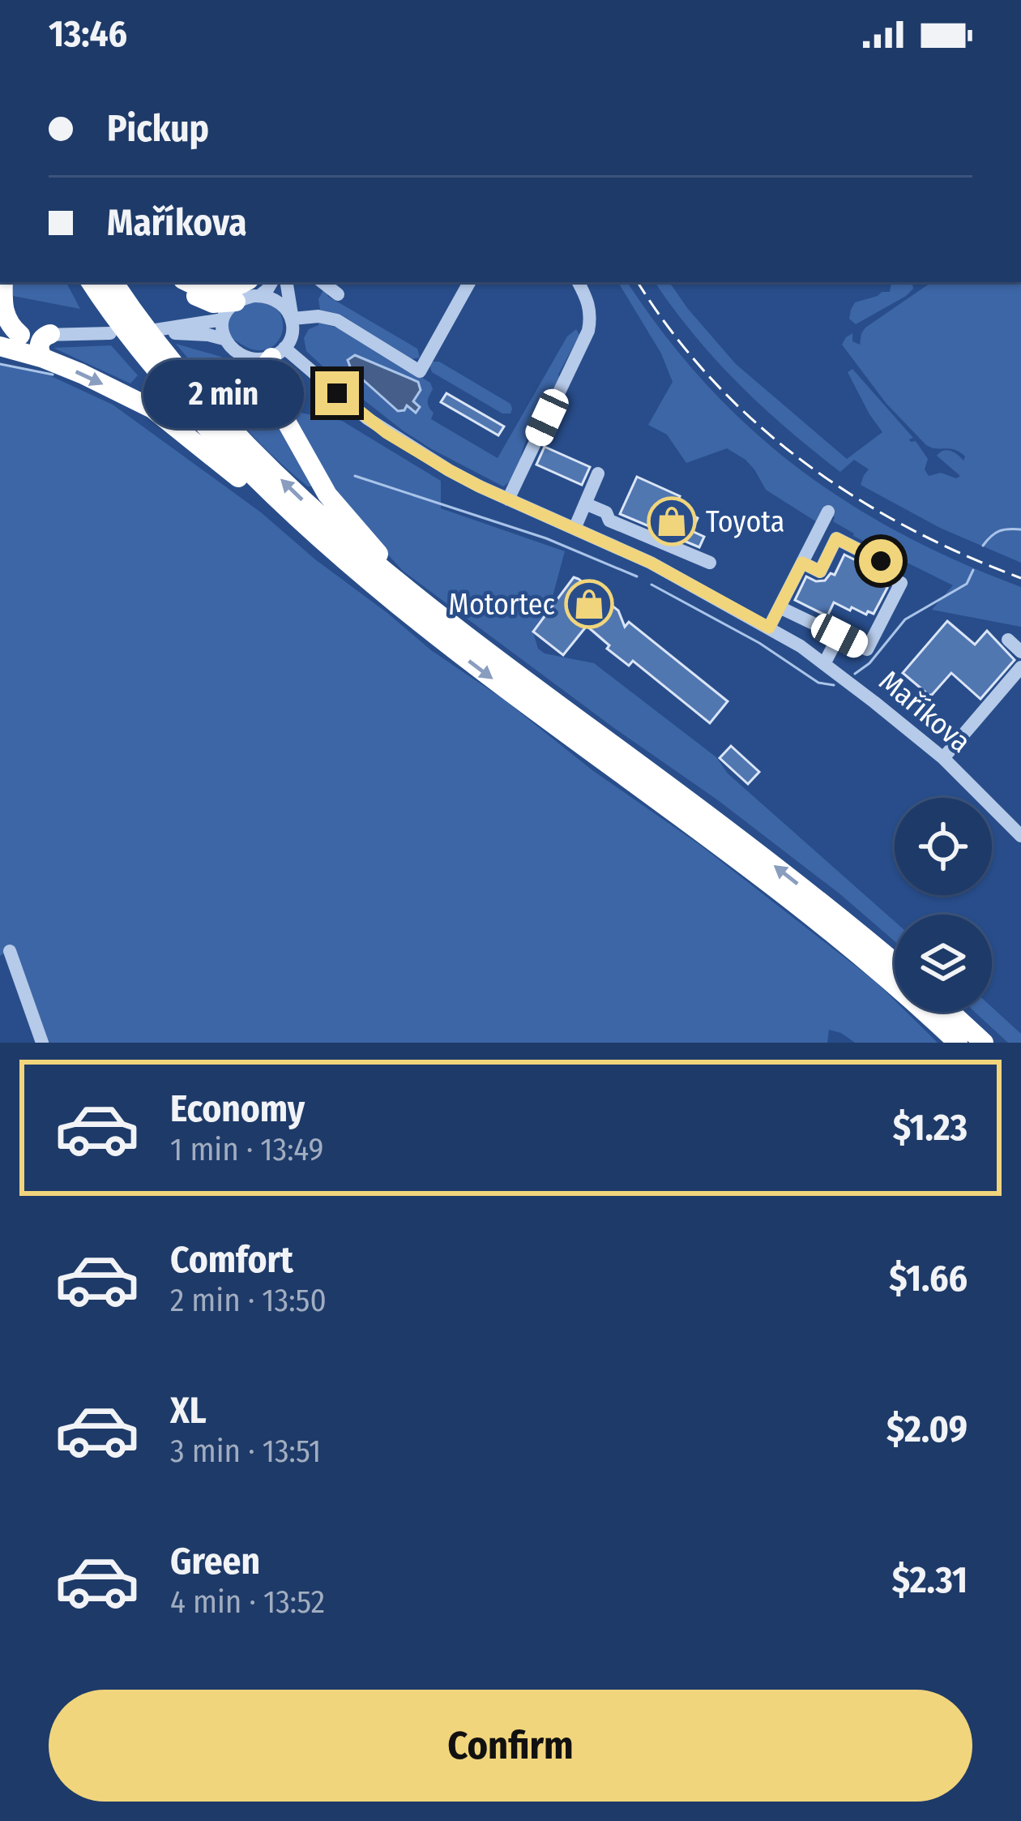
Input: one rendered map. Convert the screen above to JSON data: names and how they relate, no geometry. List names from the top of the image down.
{
  "streets": {
    "street": ["Maříkova"]
  },
  "places": {
    "shop": ["Toyota", "Motortec"]
  },
  "page": {
    "status": "13:46",
    "banner": ["Pickup", "Maříkova"],
    "bubble": "2 min",
    "list": [
      {
        "name": "Economy",
        "note": "1 min · 13:49",
        "value": "$1.23"
      },
      {
        "name": "Comfort",
        "note": "2 min · 13:50",
        "value": "$1.66"
      },
      {
        "name": "XL",
        "note": "3 min · 13:51",
        "value": "$2.09"
      },
      {
        "name": "Green",
        "note": "4 min · 13:52",
        "value": "$2.31"
      }
    ],
    "buttons": "Confirm"
  }
}
